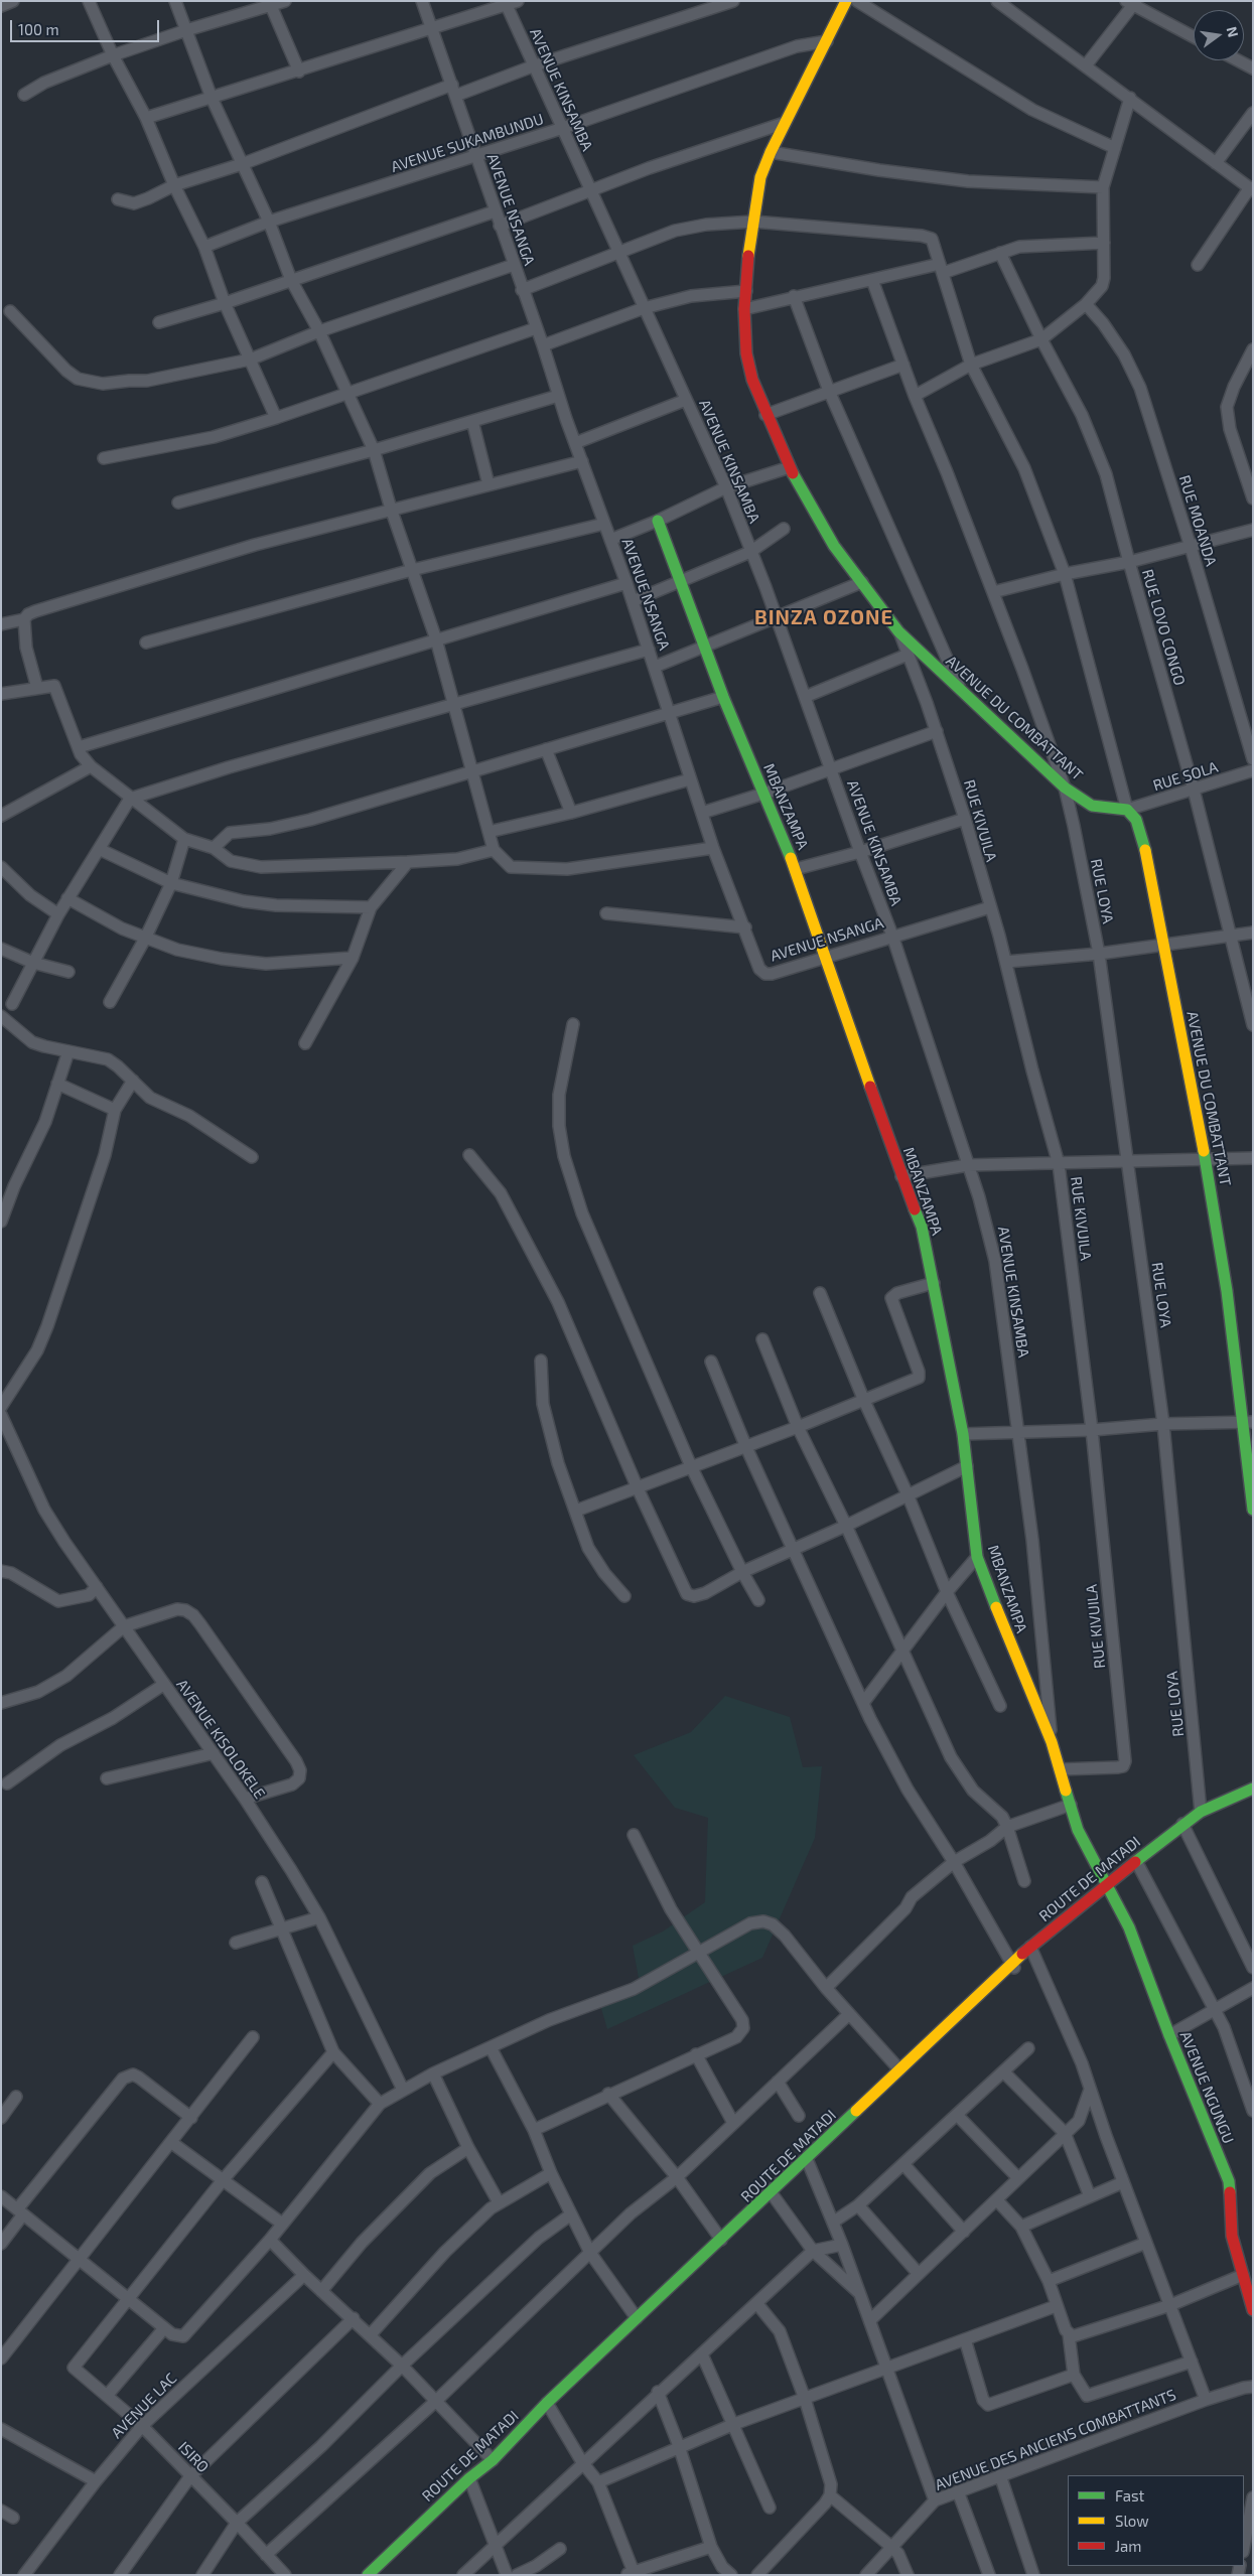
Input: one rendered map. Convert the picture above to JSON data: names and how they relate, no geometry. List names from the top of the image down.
{
  "streets": {
    "street": [
      "AVENUE KINSAMBA",
      "AVENUE SUKAMBUNDU",
      "AVENUE NSANGA",
      "RUE MOANDA",
      "RUE LOVO CONGO",
      "AVENUE DU COMBATTANT",
      "RUE SOLA",
      "MBANZAMPA",
      "RUE KIVUILA",
      "RUE LOYA",
      "AVENUE KISOLOKELE",
      "ROUTE DE MATADI",
      "AVENUE NGUNGU",
      "AVENUE LAC",
      "AVENUE DES ANCIENS COMBATTANTS",
      "ISIRO"
    ]
  },
  "crossings": [
    ["AVENUE KINSAMBA", "AVENUE SUKAMBUNDU"],
    ["AVENUE KINSAMBA", "AVENUE NSANGA"],
    ["AVENUE KINSAMBA", "MBANZAMPA"],
    ["AVENUE SUKAMBUNDU", "AVENUE NSANGA"],
    ["AVENUE SUKAMBUNDU", "AVENUE DU COMBATTANT"],
    ["AVENUE NSANGA", "MBANZAMPA"],
    ["AVENUE NSANGA", "RUE KIVUILA"],
    ["RUE LOVO CONGO", "RUE SOLA"],
    ["AVENUE DU COMBATTANT", "RUE SOLA"],
    ["AVENUE DU COMBATTANT", "RUE KIVUILA"],
    ["AVENUE DU COMBATTANT", "RUE LOYA"],
    ["MBANZAMPA", "RUE KIVUILA"],
    ["MBANZAMPA", "ROUTE DE MATADI"],
    ["MBANZAMPA", "AVENUE NGUNGU"],
    ["RUE LOYA", "ROUTE DE MATADI"],
    ["ROUTE DE MATADI", "AVENUE NGUNGU"],
    ["AVENUE LAC", "ISIRO"]
  ],
  "districts": ["BINZA OZONE"],
  "legend": ["Fast", "Slow", "Jam"],
  "scale_bar": "100 m",
  "north": "right"
}
